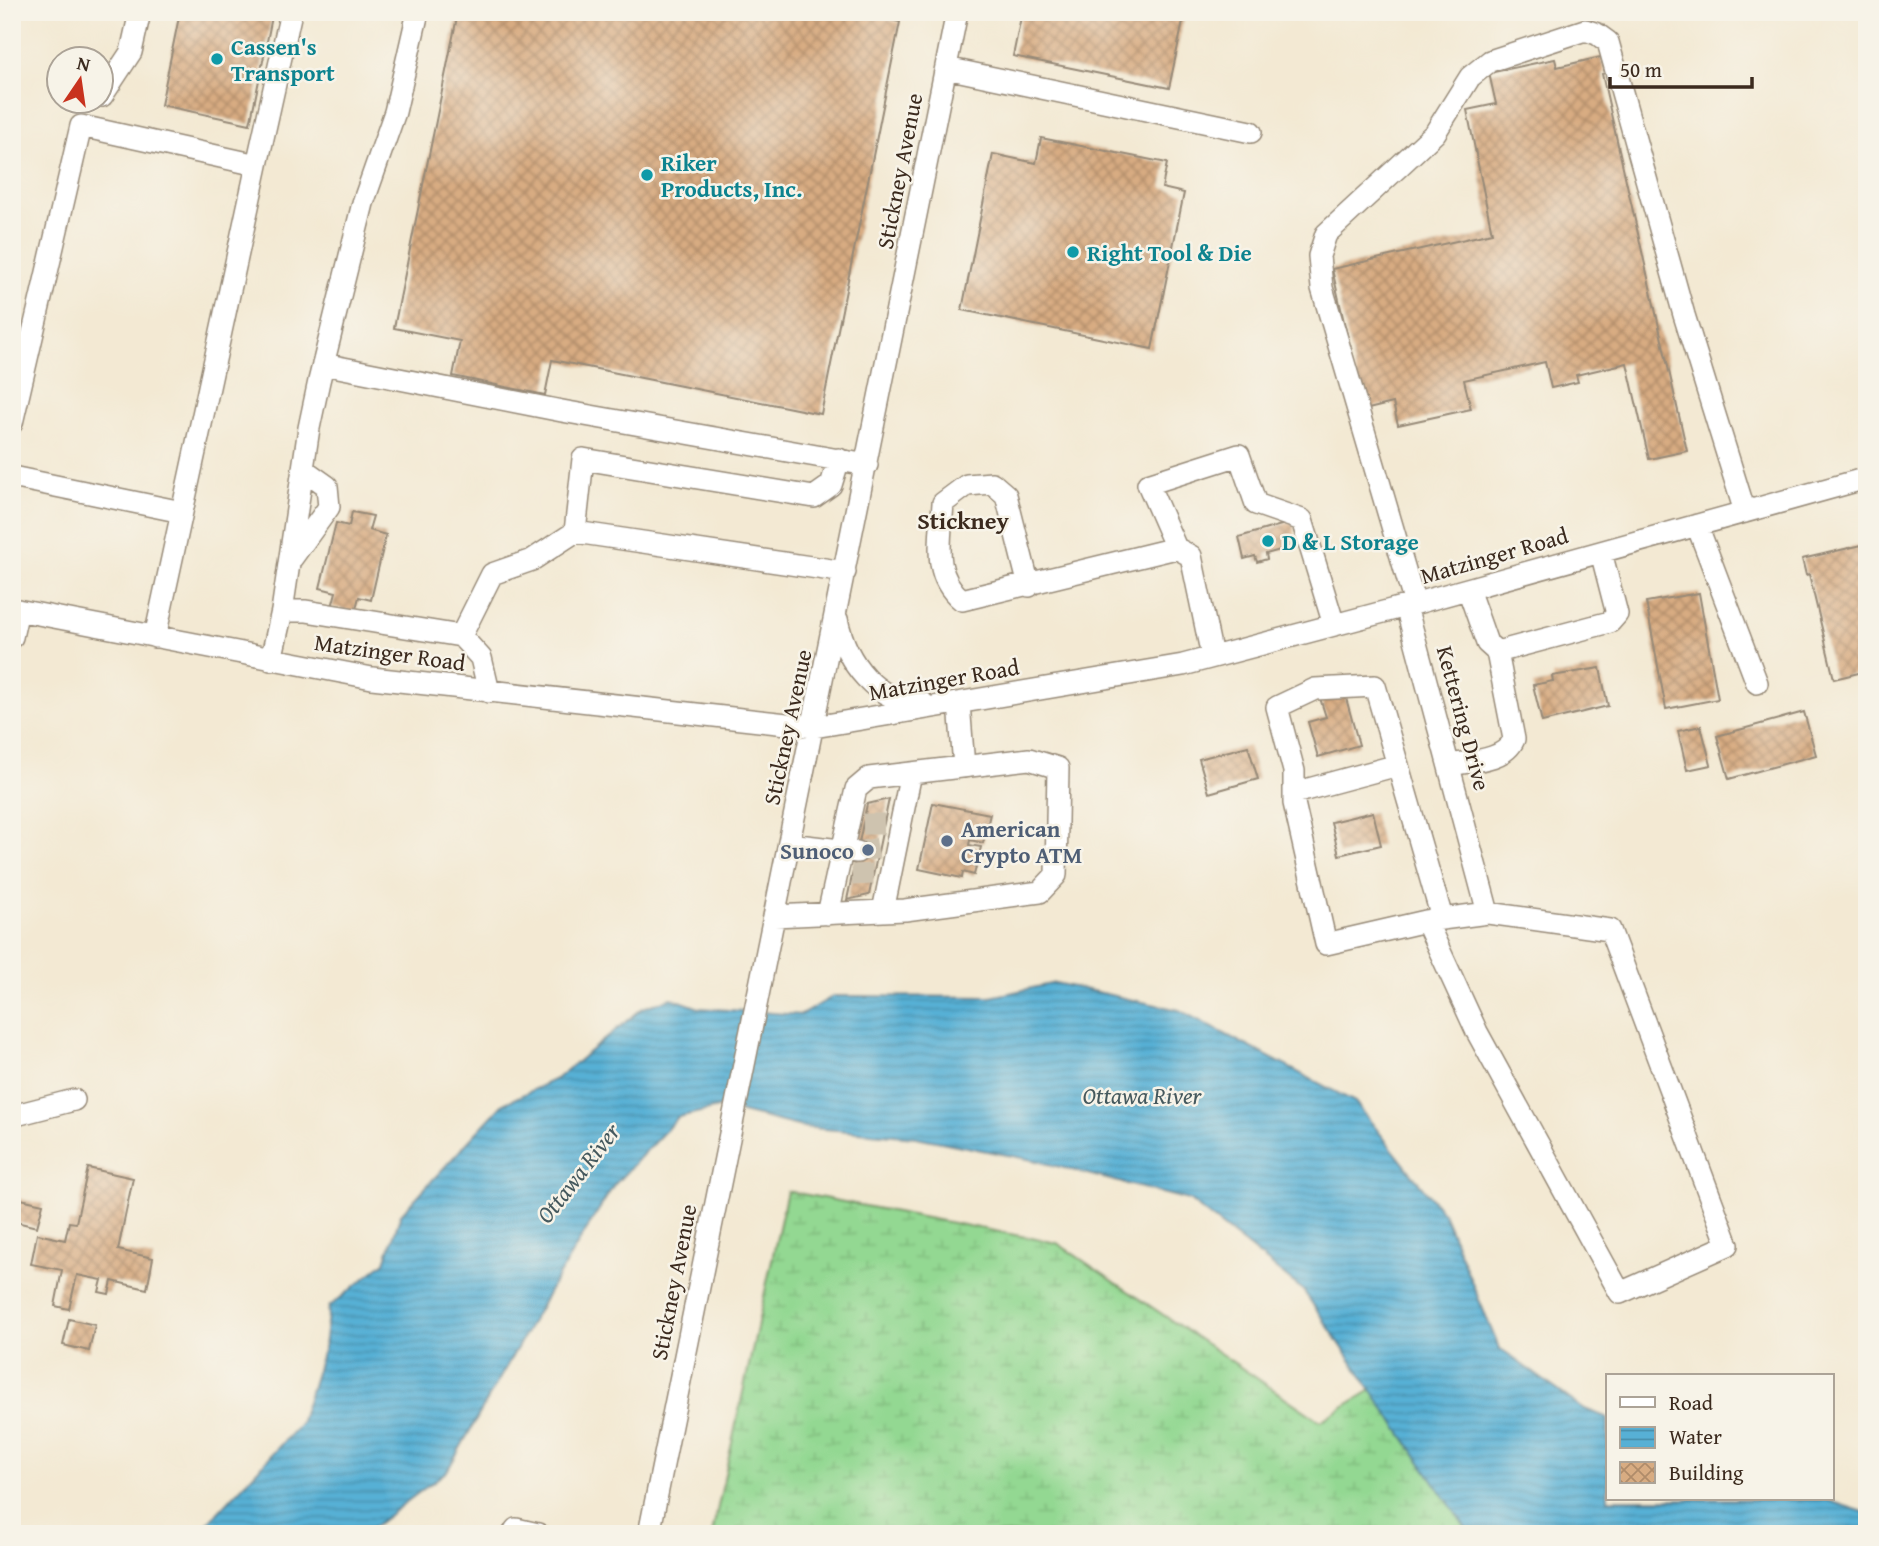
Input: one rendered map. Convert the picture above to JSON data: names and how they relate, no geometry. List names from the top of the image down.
{
  "streets": {
    "street": ["Stickney Avenue", "Matzinger Road", "Kettering Drive"]
  },
  "crossings": [
    ["Stickney Avenue", "Matzinger Road"],
    ["Matzinger Road", "Kettering Drive"]
  ],
  "districts": ["Stickney"],
  "water": ["Ottawa River"],
  "places": [
    "Cassen's Transport",
    "Riker Products, Inc.",
    "Right Tool & Die",
    "D & L Storage",
    "American Crypto ATM",
    "Sunoco"
  ],
  "legend": ["Road", "Water", "Building"],
  "scale_bar": "50 m",
  "north": "top"
}
